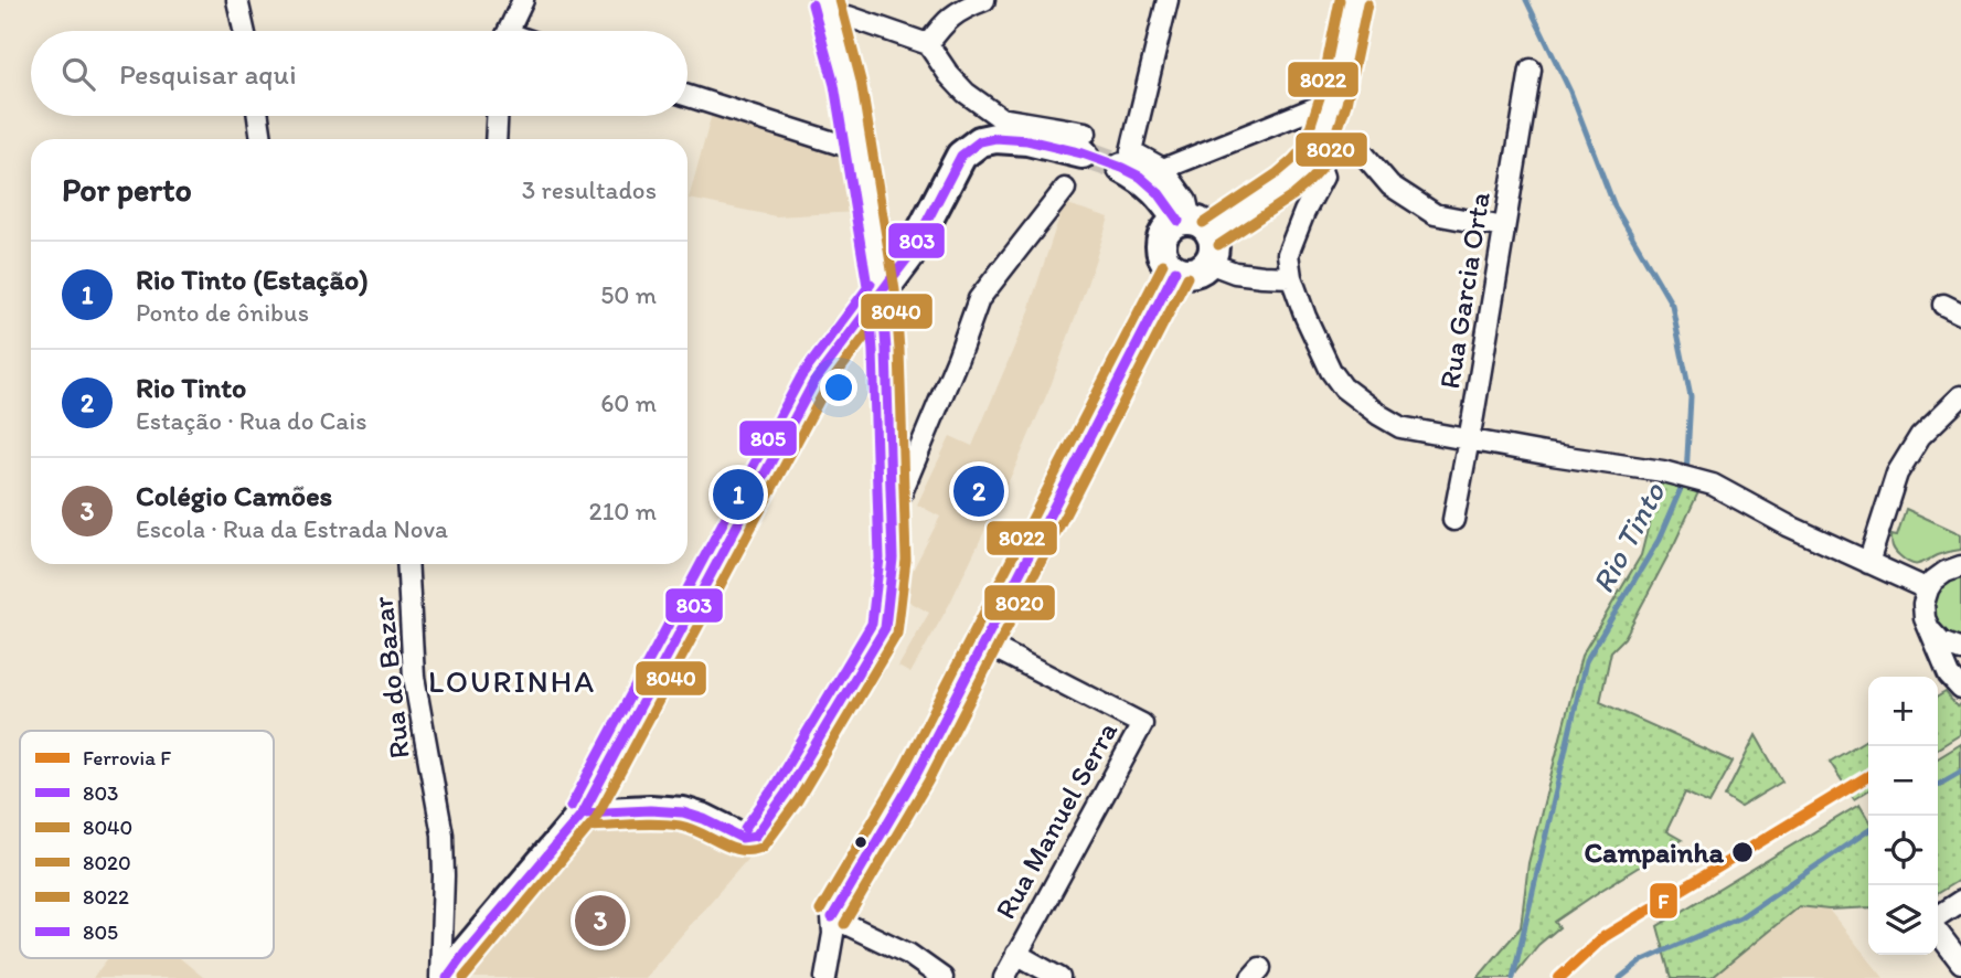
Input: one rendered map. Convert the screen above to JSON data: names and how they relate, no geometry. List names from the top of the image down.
{
  "streets": {
    "street": ["Rua Garcia Orta", "Rua do Bazar", "Rua Manuel Serra"]
  },
  "districts": ["LOURINHA"],
  "water": ["Rio Tinto"],
  "places": ["Campainha"],
  "lines": [
    "transit line 8040",
    "transit line 8022",
    "transit line 8020",
    "transit line 805",
    "transit line 803",
    "rail line F"
  ],
  "legend": [
    "Ferrovia F",
    "803",
    "8040",
    "8020",
    "8022",
    "805"
  ],
  "page": {
    "search": "Pesquisar aqui",
    "heading": ["Por perto", "3 resultados"],
    "list": [
      {
        "mark": "1",
        "name": "Rio Tinto (Estação)",
        "note": "Ponto de ônibus",
        "value": "50 m"
      },
      {
        "mark": "2",
        "name": "Rio Tinto",
        "note": "Estação · Rua do Cais",
        "value": "60 m"
      },
      {
        "mark": "3",
        "name": "Colégio Camões",
        "note": "Escola · Rua da Estrada Nova",
        "value": "210 m"
      }
    ],
    "pins": ["2", "1", "3"],
    "map_buttons": ["+", "−"]
  }
}
